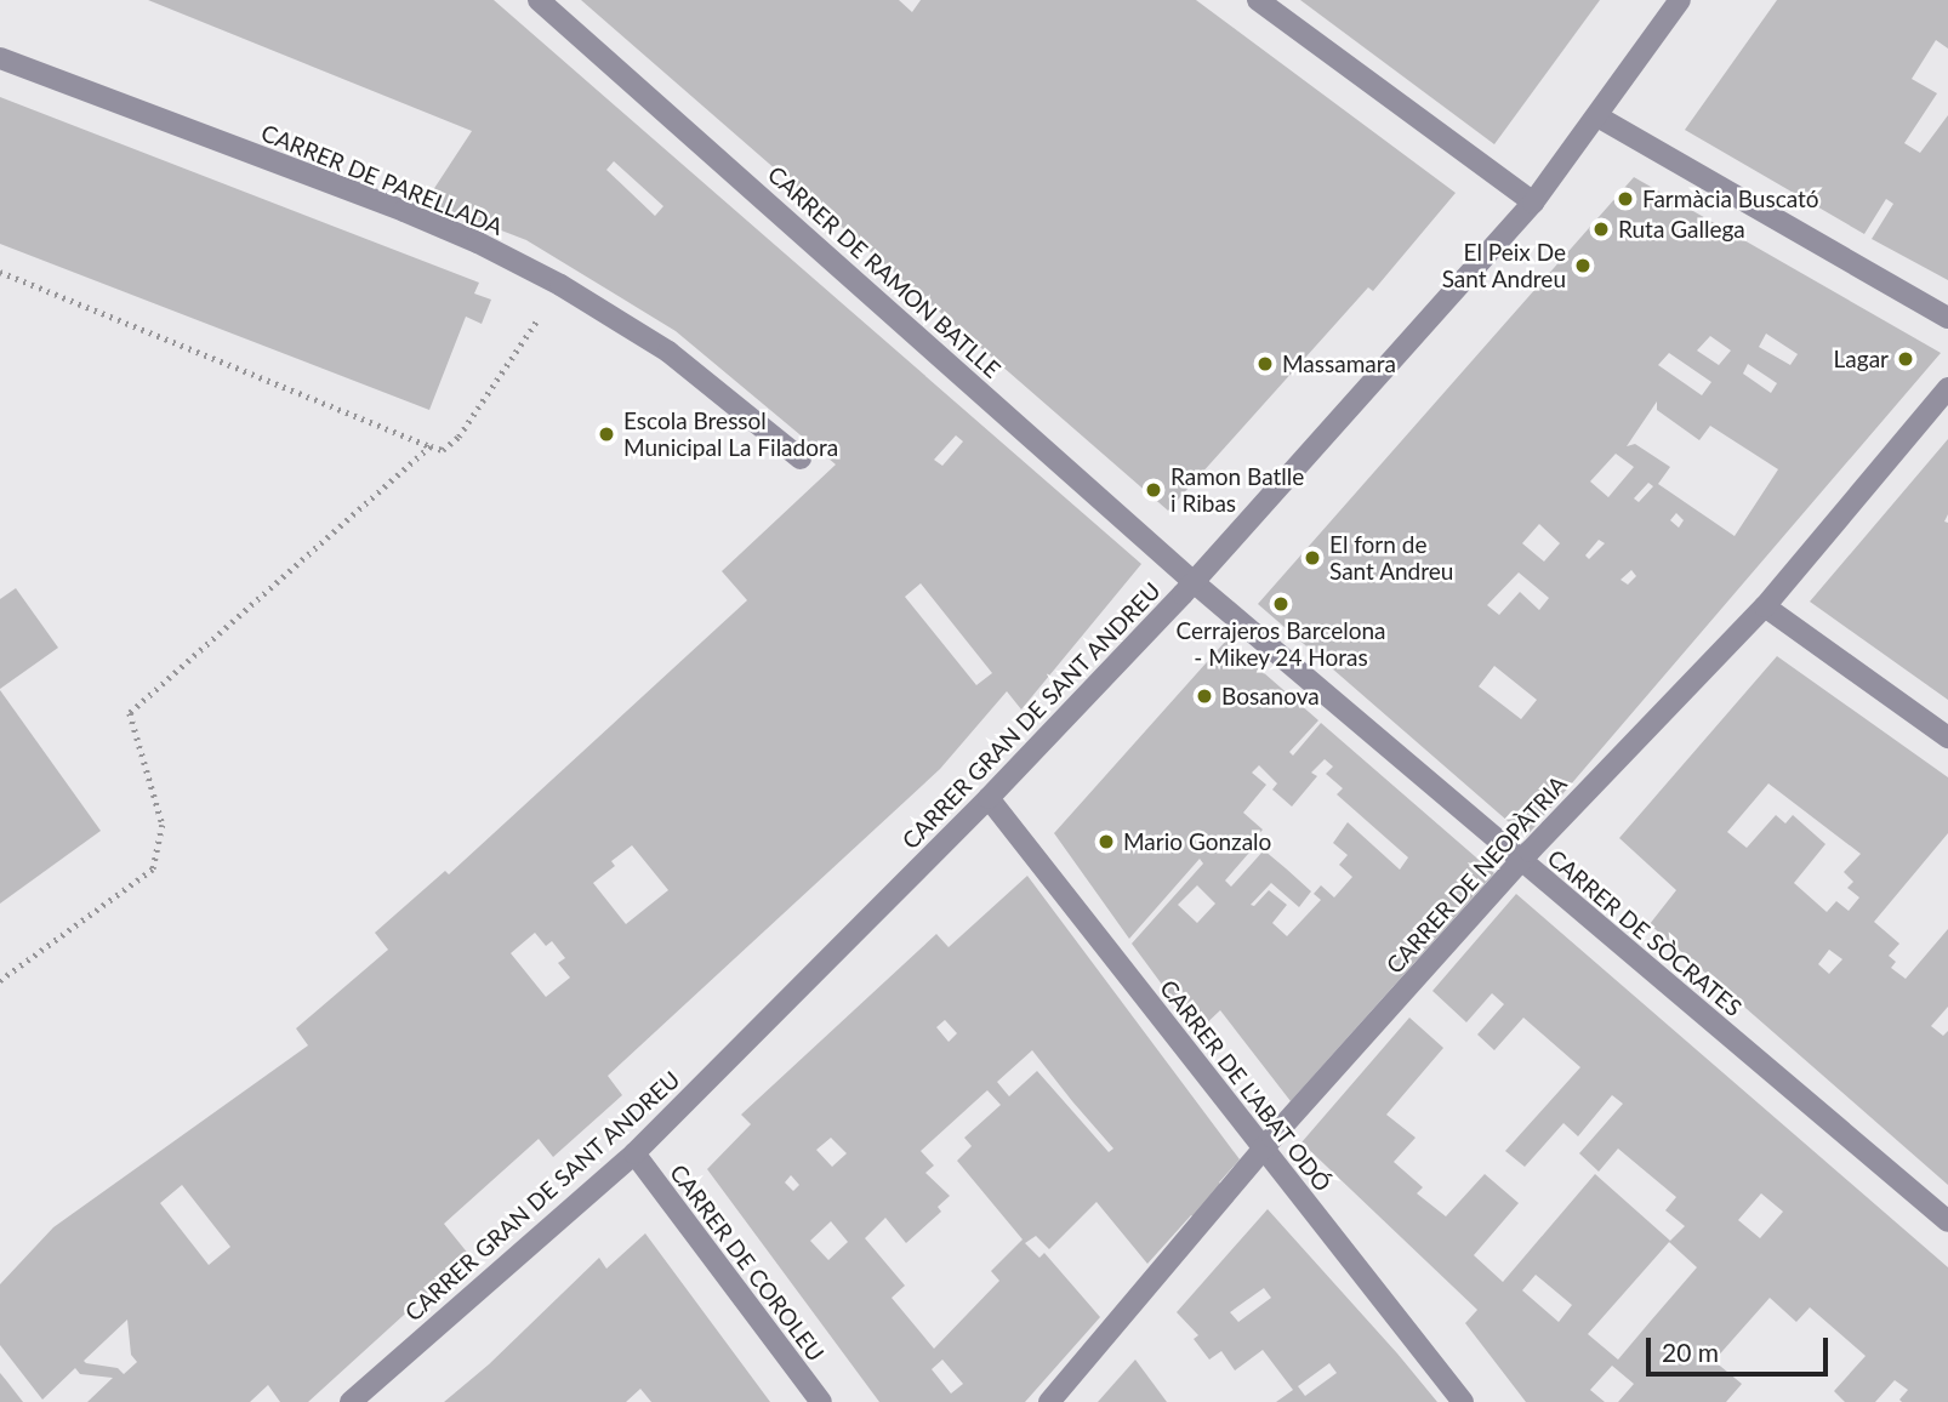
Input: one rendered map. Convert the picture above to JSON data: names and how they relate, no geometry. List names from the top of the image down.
{
  "streets": {
    "street": [
      "CARRER DE PARELLADA",
      "CARRER DE RAMON BATLLE",
      "CARRER GRAN DE SANT ANDREU",
      "CARRER DE NEOPÀTRIA",
      "CARRER DE SÒCRATES",
      "CARRER DE L'ABAT ODÓ",
      "CARRER DE COROLEU"
    ]
  },
  "crossings": [
    ["CARRER DE RAMON BATLLE", "CARRER GRAN DE SANT ANDREU"],
    ["CARRER DE RAMON BATLLE", "CARRER DE SÒCRATES"],
    ["CARRER GRAN DE SANT ANDREU", "CARRER DE SÒCRATES"],
    ["CARRER GRAN DE SANT ANDREU", "CARRER DE L'ABAT ODÓ"],
    ["CARRER GRAN DE SANT ANDREU", "CARRER DE COROLEU"],
    ["CARRER DE NEOPÀTRIA", "CARRER DE SÒCRATES"],
    ["CARRER DE NEOPÀTRIA", "CARRER DE L'ABAT ODÓ"]
  ],
  "places": [
    "Farmàcia Buscató",
    "Ruta Gallega",
    "El Peix De Sant Andreu",
    "Lagar",
    "Massamara",
    "Escola Bressol Municipal La Filadora",
    "Ramon Batlle i Ribas",
    "El forn de Sant Andreu",
    "Cerrajeros Barcelona - Mikey 24 Horas",
    "Bosanova",
    "Mario Gonzalo"
  ],
  "scale_bar": "20 m"
}
